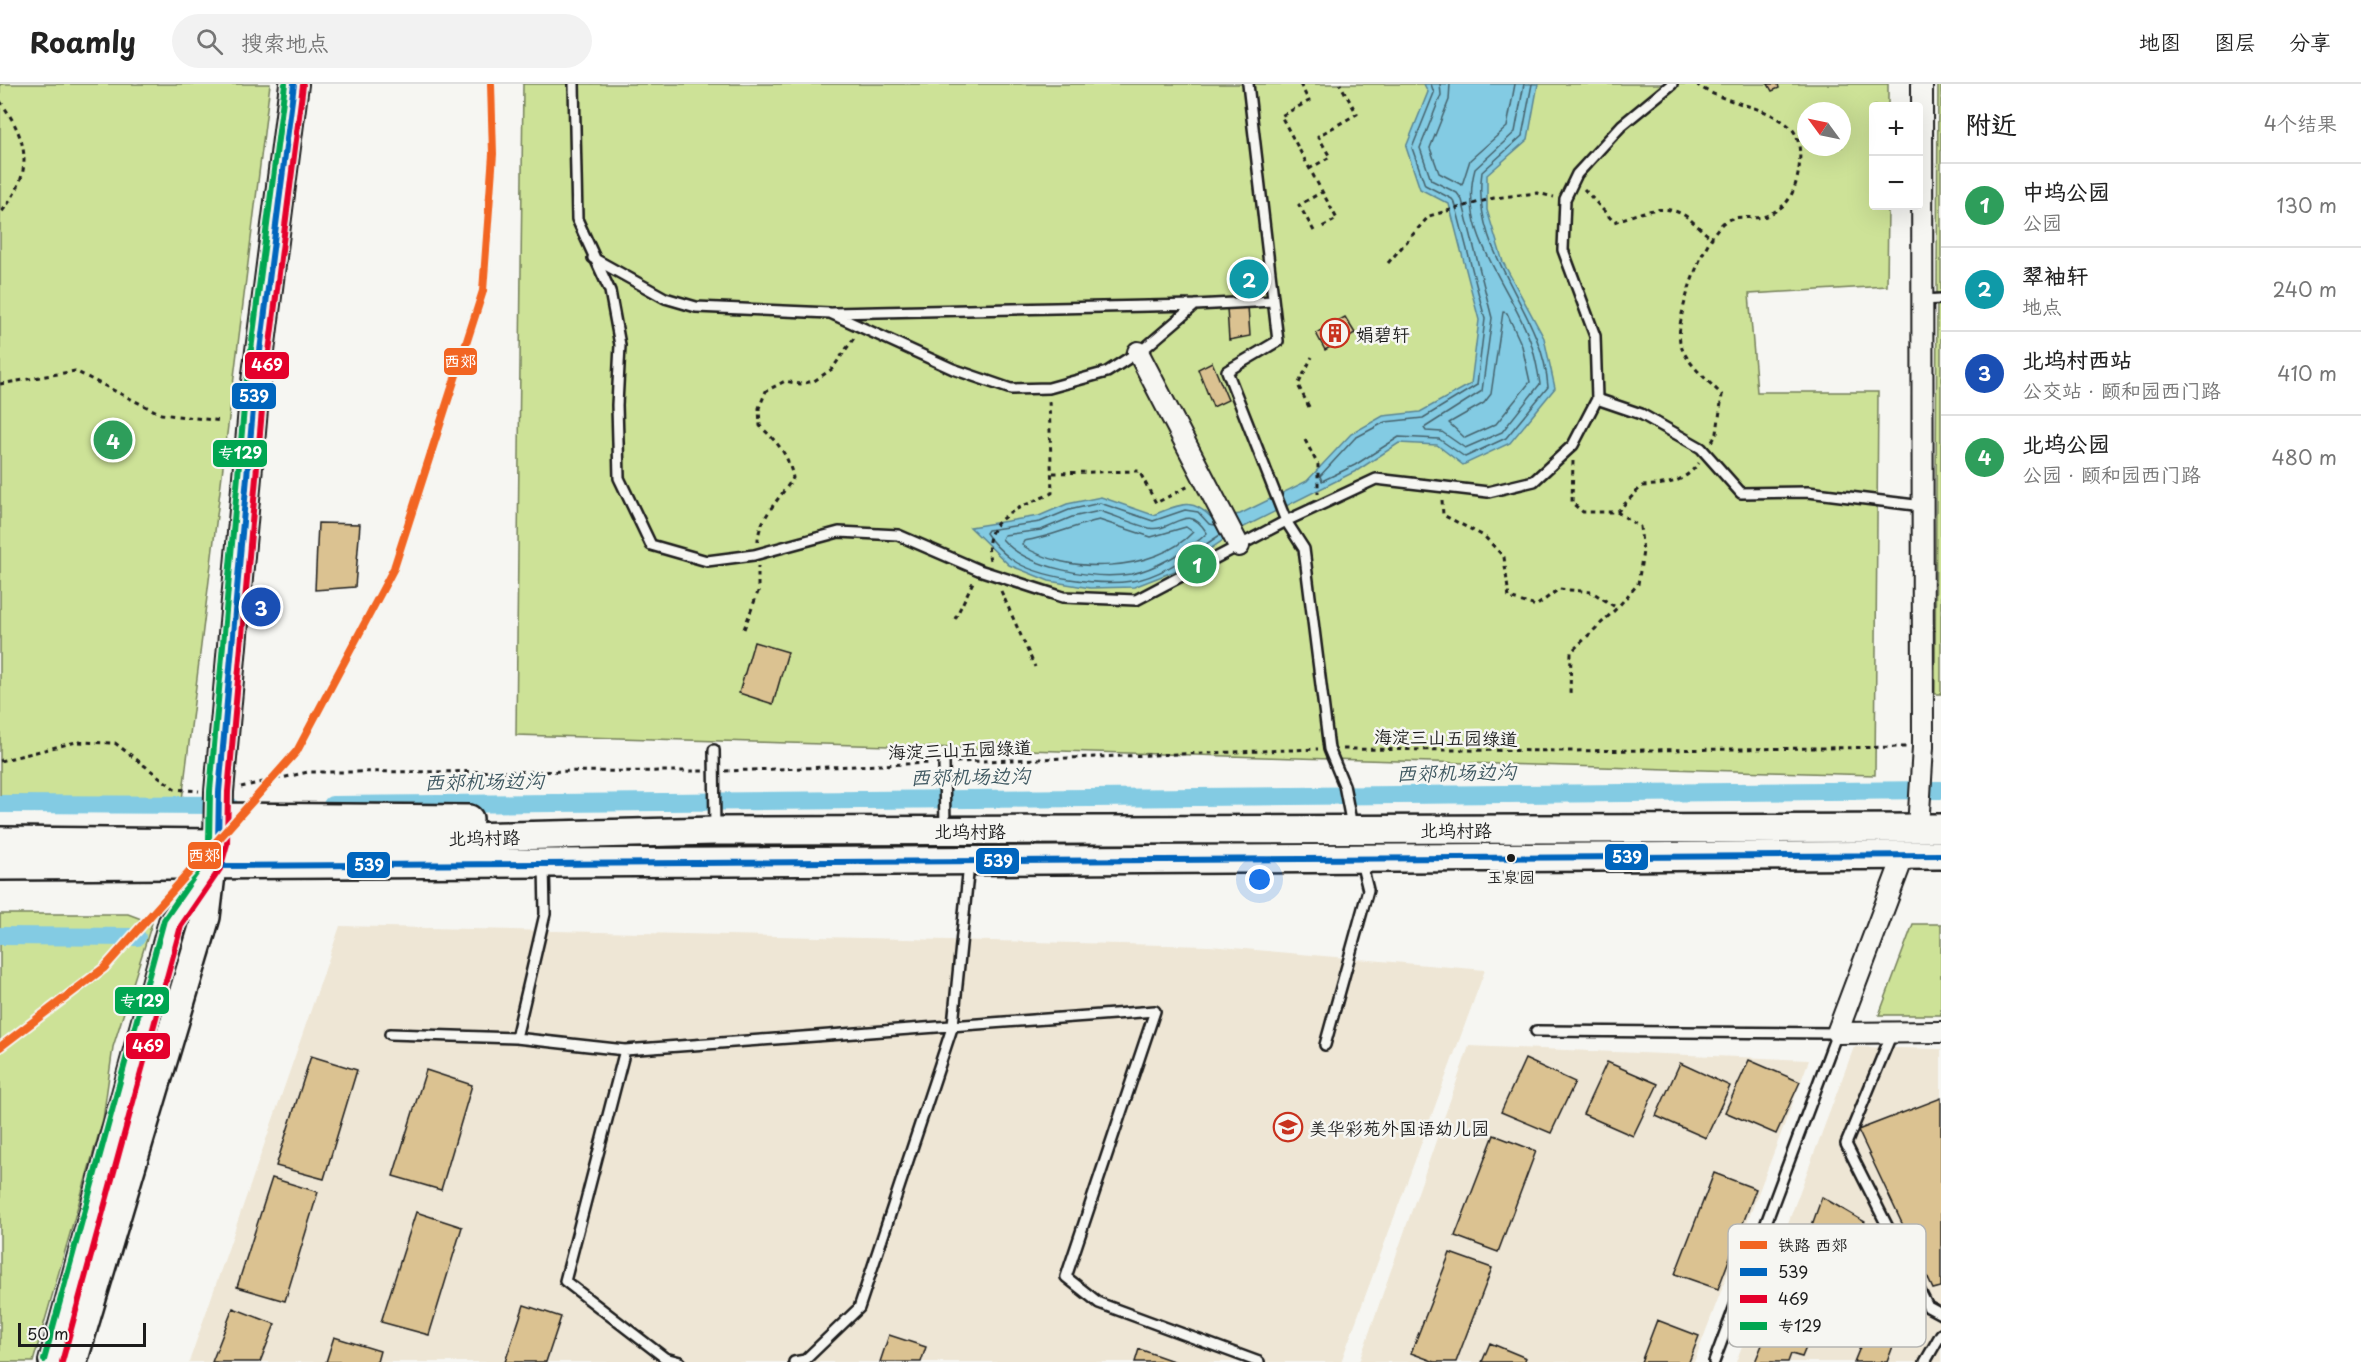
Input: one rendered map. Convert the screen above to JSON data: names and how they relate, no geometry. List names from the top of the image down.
{
  "streets": {
    "main road": ["北坞村路"],
    "path": ["海淀三山五园绿道"]
  },
  "crossings": [
    ["海淀三山五园绿道", "北坞村路"]
  ],
  "water": ["西郊机场边沟"],
  "places": {
    "building": ["娟碧轩"],
    "other": ["玉泉园"],
    "school or university": ["美华彩苑外国语幼儿园"]
  },
  "lines": [
    "rail line 西郊",
    "transit line 539",
    "transit line 专129",
    "transit line 469"
  ],
  "legend": [
    "铁路 西郊",
    "539",
    "469",
    "专129"
  ],
  "scale_bar": "50 m",
  "north": "top left",
  "page": {
    "header": "Roamly",
    "search": "搜索地点",
    "nav": ["地图", "图层", "分享"],
    "heading": ["附近", "4个结果"],
    "map_buttons": ["+", "−"],
    "list": [
      {
        "mark": "1",
        "name": "中坞公园",
        "note": "公园",
        "value": "130 m"
      },
      {
        "mark": "2",
        "name": "翠袖轩",
        "note": "地点",
        "value": "240 m"
      },
      {
        "mark": "3",
        "name": "北坞村西站",
        "note": "公交站 · 颐和园西门路",
        "value": "410 m"
      },
      {
        "mark": "4",
        "name": "北坞公园",
        "note": "公园 · 颐和园西门路",
        "value": "480 m"
      }
    ],
    "pins": [
      "2",
      "4",
      "1",
      "3"
    ],
    "scale": "50 m"
  }
}
